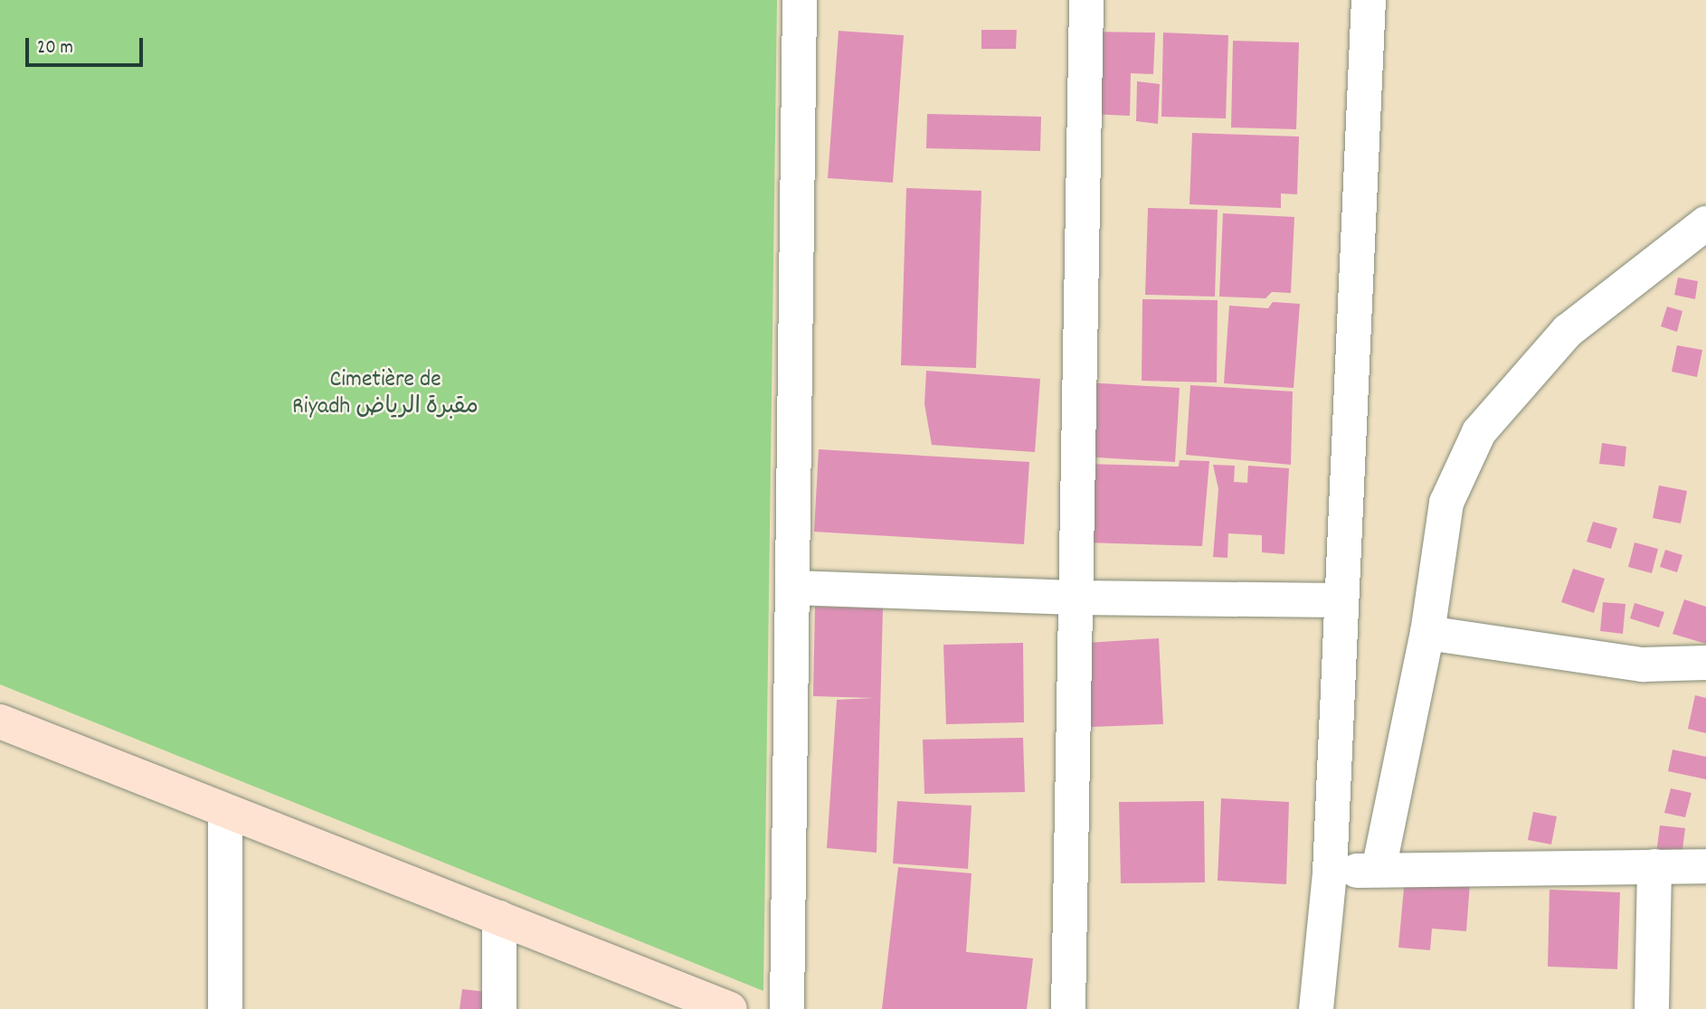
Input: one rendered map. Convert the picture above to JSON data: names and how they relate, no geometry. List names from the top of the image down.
{
  "parks": ["Cimetière de Riyadh مقبرة الرياض"],
  "scale_bar": "20 m"
}
